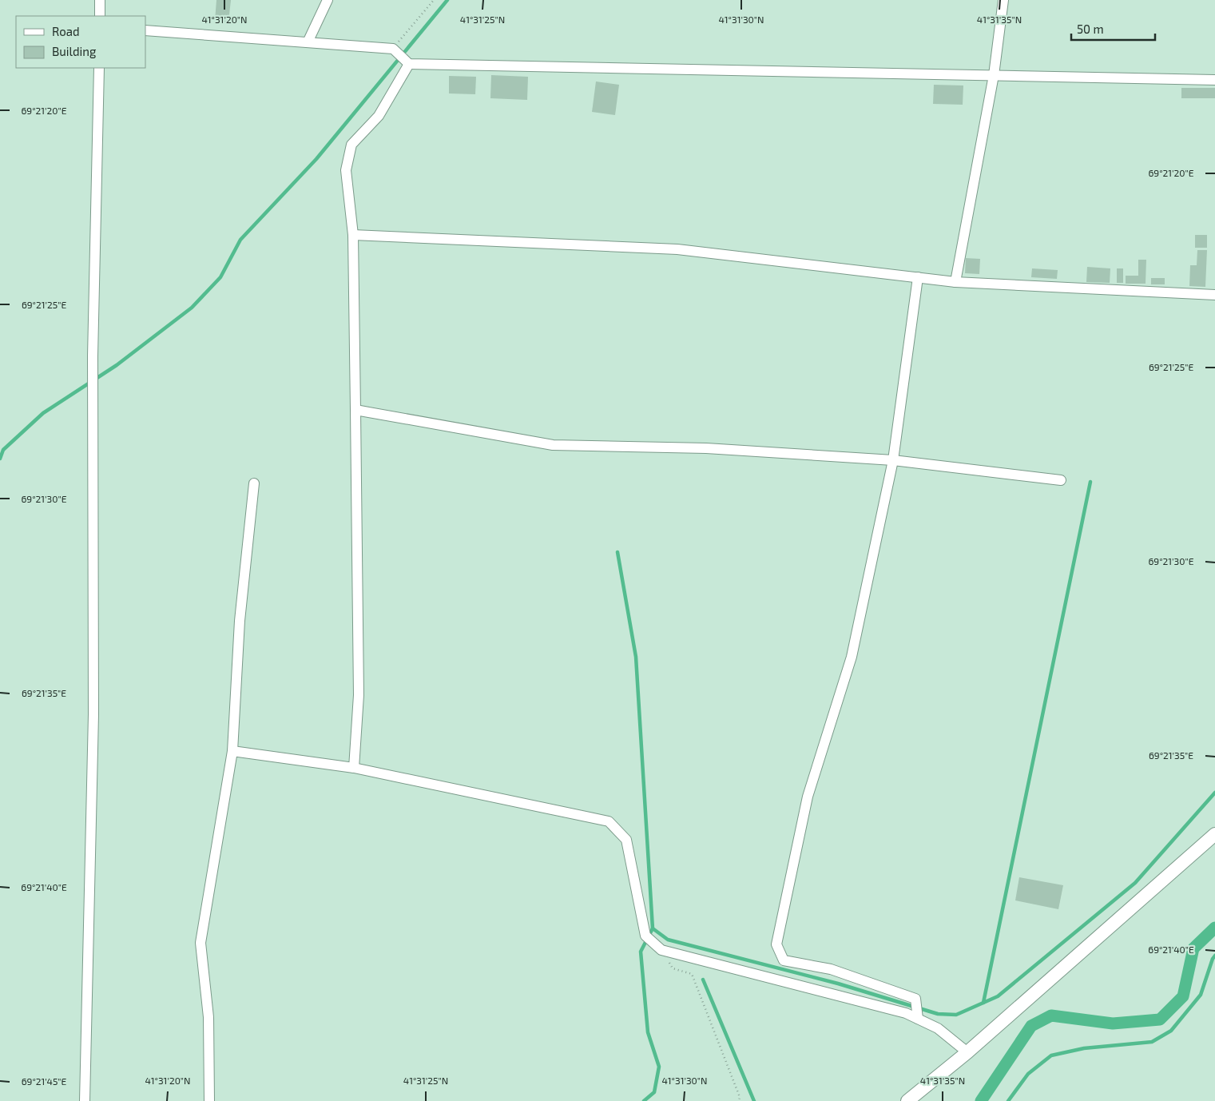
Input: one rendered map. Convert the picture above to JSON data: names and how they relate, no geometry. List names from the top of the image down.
{
  "legend": ["Road", "Building"],
  "scale_bar": "50 m",
  "coordinates": [
    "41°31'20\"N",
    "41°31'25\"N",
    "41°31'30\"N",
    "41°31'35\"N",
    "69°21'20\"E",
    "69°21'25\"E",
    "69°21'30\"E",
    "69°21'35\"E",
    "69°21'40\"E",
    "69°21'45\"E"
  ]
}
